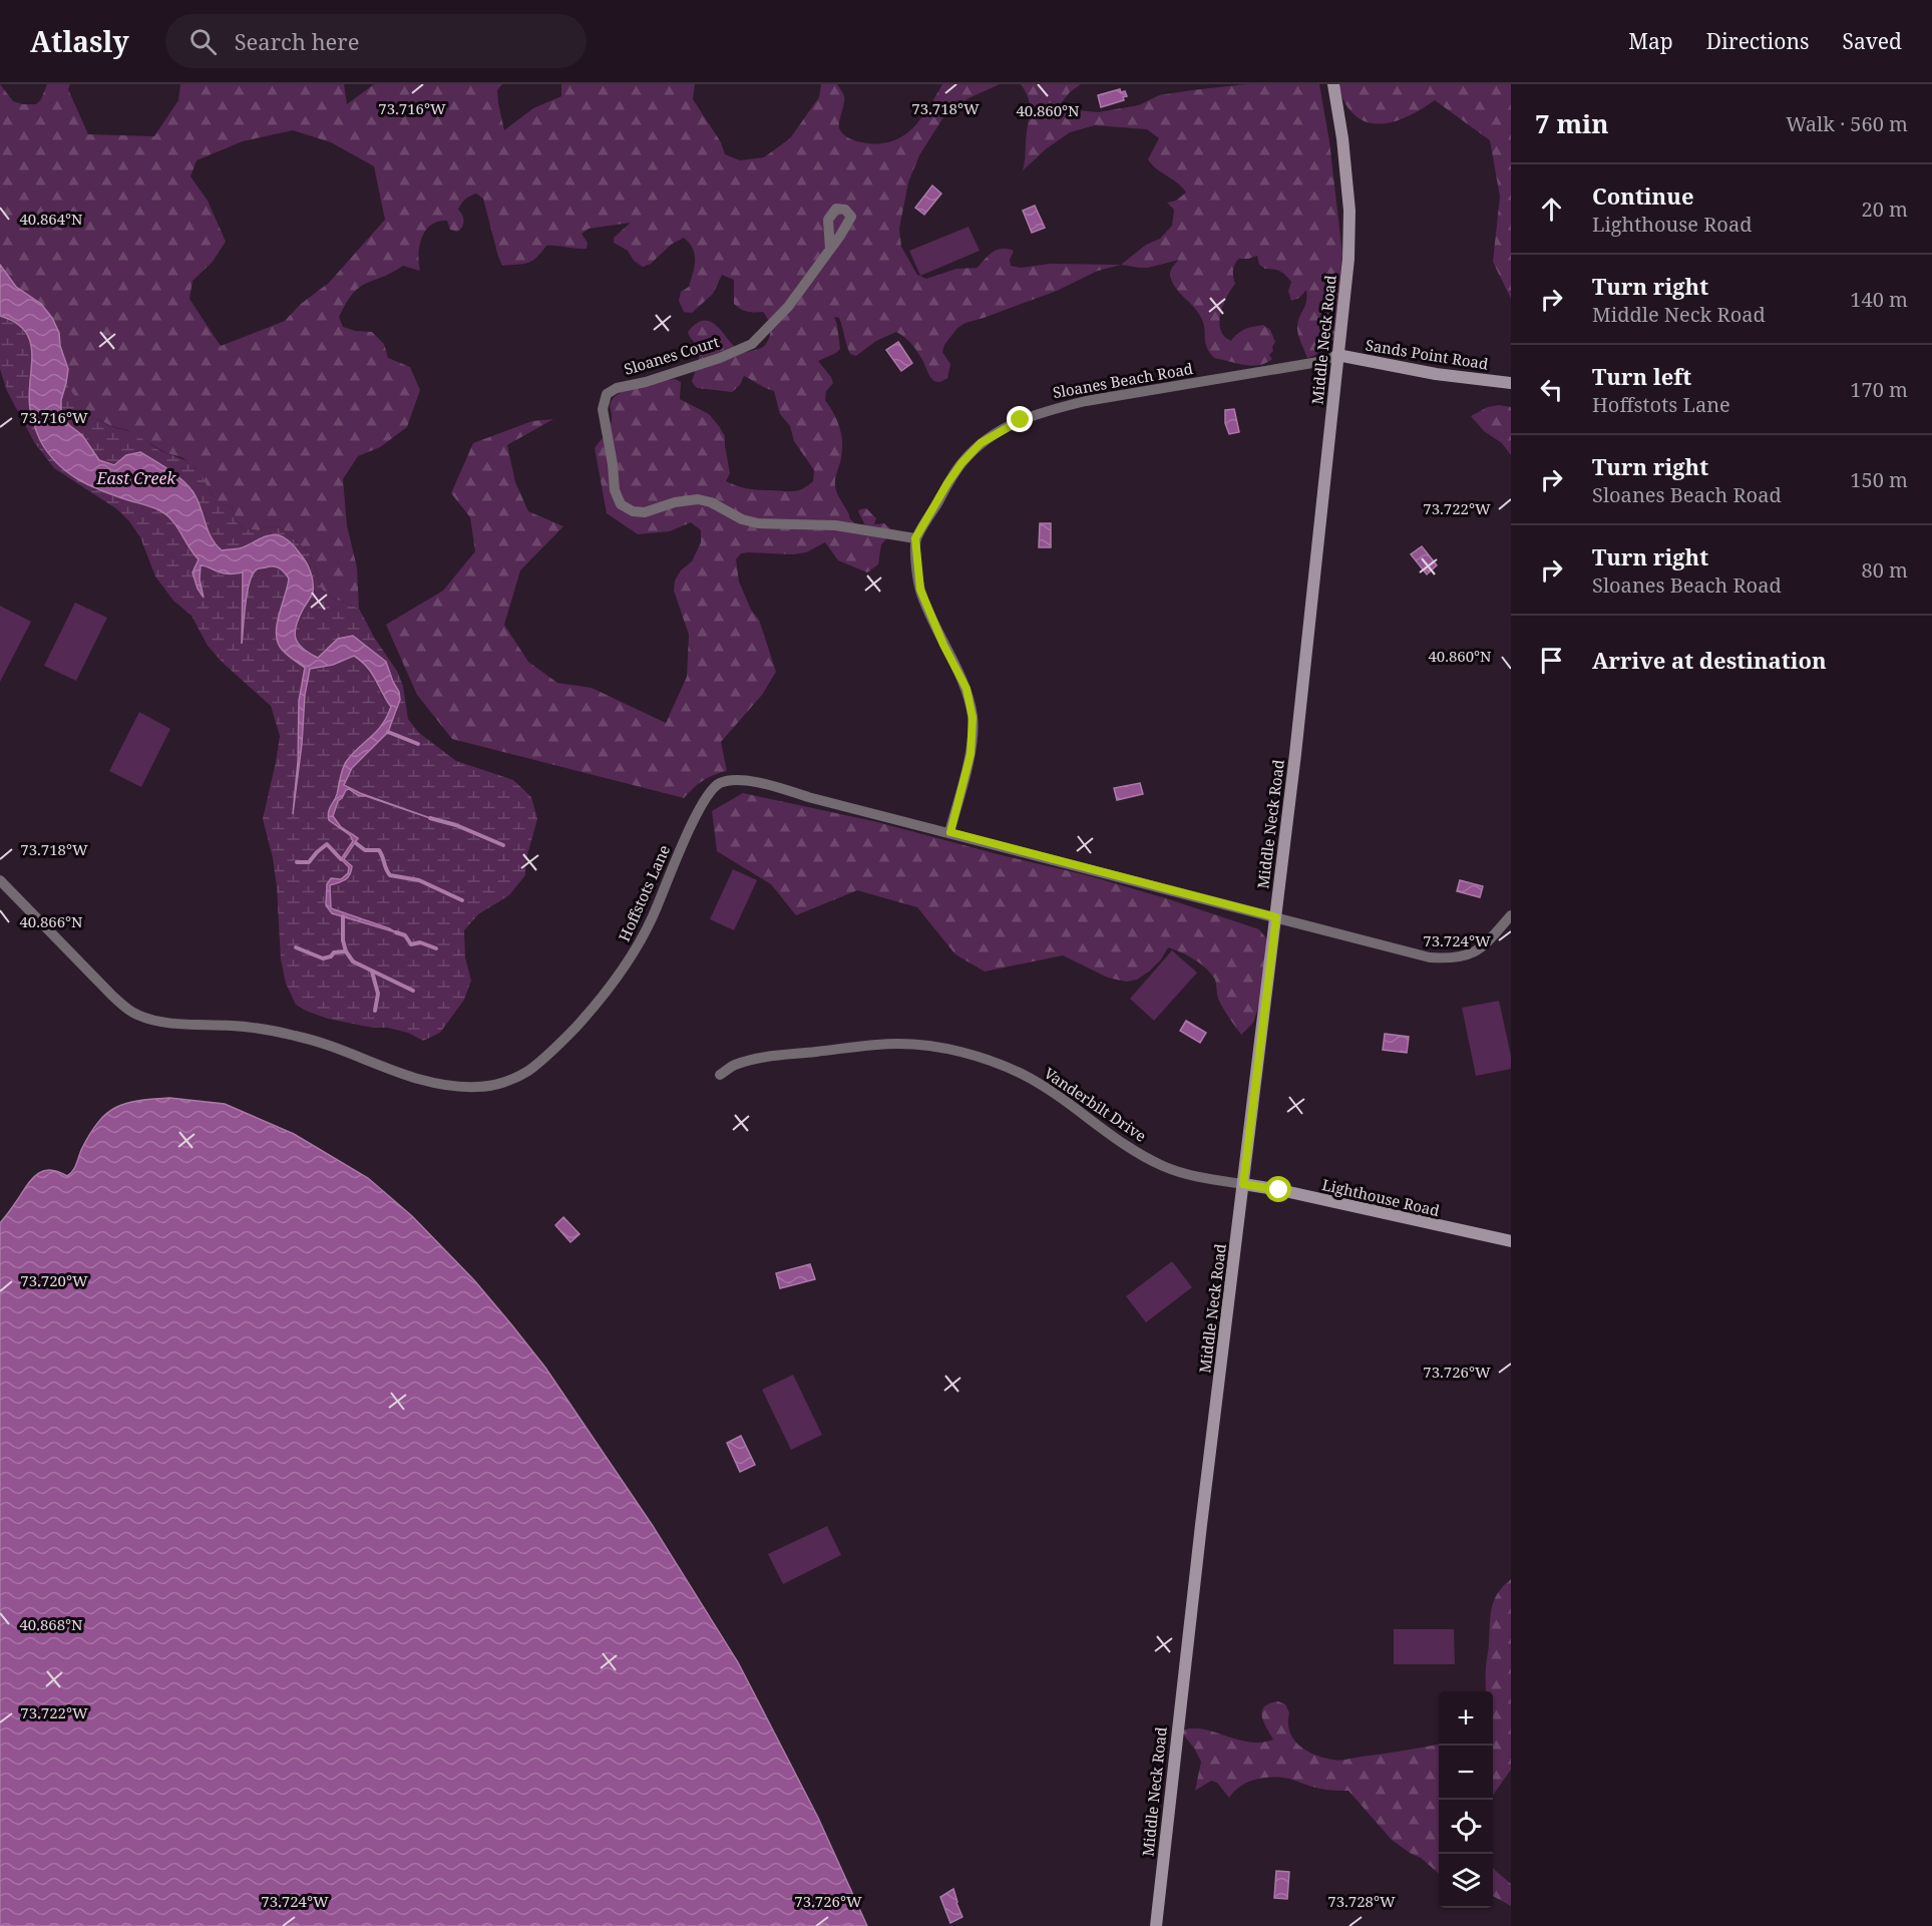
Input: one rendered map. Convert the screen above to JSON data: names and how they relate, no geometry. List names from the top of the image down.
{
  "streets": {
    "street": [
      "Middle Neck Road",
      "Sands Point Road",
      "Sloanes Court",
      "Sloanes Beach Road",
      "Hoffstots Lane",
      "Vanderbilt Drive",
      "Lighthouse Road"
    ]
  },
  "crossings": [
    ["Middle Neck Road", "Sands Point Road"],
    ["Middle Neck Road", "Sloanes Beach Road"],
    ["Middle Neck Road", "Hoffstots Lane"],
    ["Middle Neck Road", "Vanderbilt Drive"],
    ["Middle Neck Road", "Lighthouse Road"],
    ["Sands Point Road", "Sloanes Beach Road"],
    ["Sloanes Court", "Sloanes Beach Road"],
    ["Vanderbilt Drive", "Lighthouse Road"]
  ],
  "water": ["East Creek"],
  "page": {
    "header": "Atlasly",
    "search": "Search here",
    "nav": ["Map", "Directions", "Saved"],
    "heading": ["7 min", "Walk · 560 m"],
    "list": [
      ["Continue", "Lighthouse Road", "20 m"],
      ["Turn right", "Middle Neck Road", "140 m"],
      ["Turn left", "Hoffstots Lane", "170 m"],
      ["Turn right", "Sloanes Beach Road", "150 m"],
      ["Turn right", "Sloanes Beach Road", "80 m"],
      "Arrive at destination"
    ],
    "map_buttons": ["+", "−"]
  },
  "coordinates": [
    "73.716°W",
    "73.718°W",
    "40.860°N",
    "40.864°N",
    "73.722°W",
    "40.866°N",
    "73.724°W",
    "73.720°W",
    "73.726°W",
    "40.868°N",
    "73.728°W"
  ]
}
